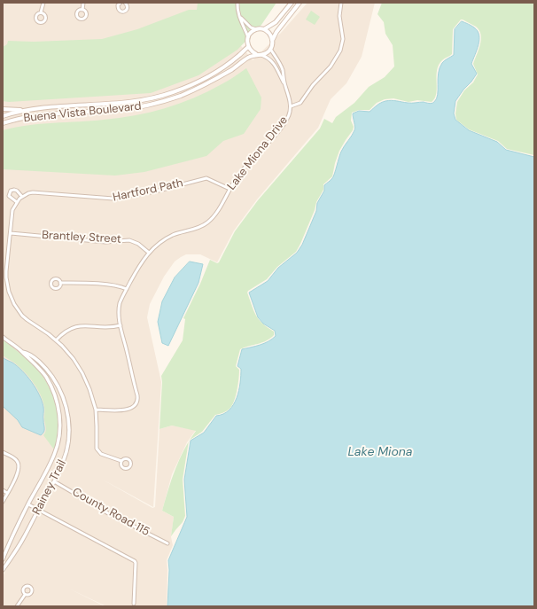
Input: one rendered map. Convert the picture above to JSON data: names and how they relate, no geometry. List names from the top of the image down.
{
  "streets": {
    "main road": ["Buena Vista Boulevard"],
    "street": [
      "Lake Miona Drive",
      "Hartford Path",
      "Brantley Street",
      "Rainey Trail",
      "County Road 115"
    ]
  },
  "crossings": [
    ["Buena Vista Boulevard", "Lake Miona Drive"],
    ["Lake Miona Drive", "Hartford Path"],
    ["Lake Miona Drive", "Brantley Street"],
    ["Rainey Trail", "County Road 115"]
  ],
  "water": ["Lake Miona"]
}
